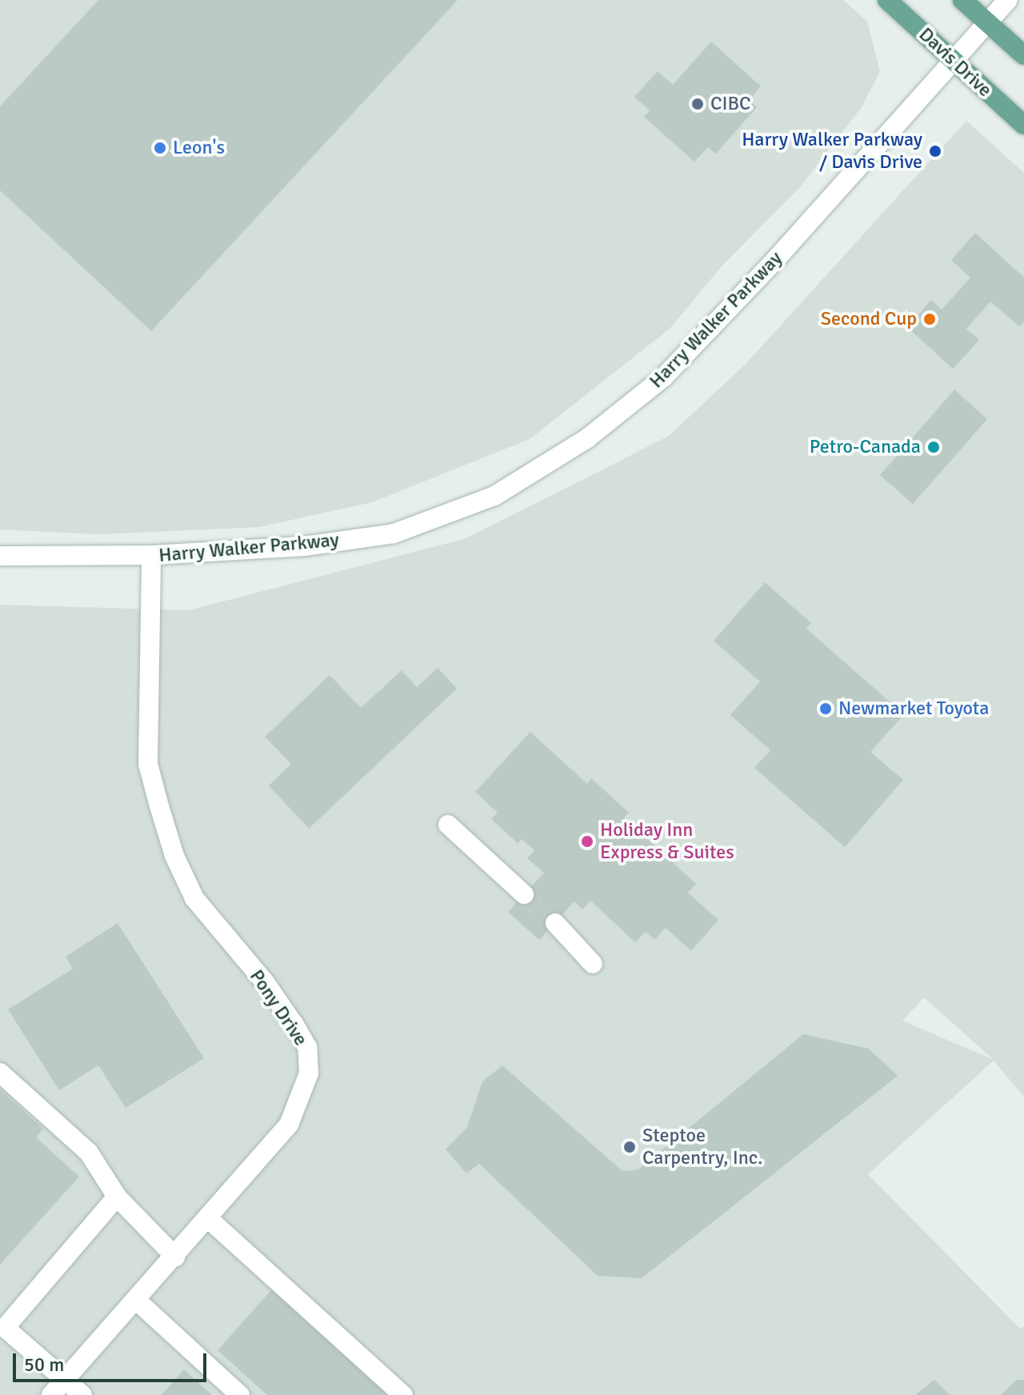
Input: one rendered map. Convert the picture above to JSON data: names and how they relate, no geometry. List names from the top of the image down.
{
  "streets": {
    "main road": ["Davis Drive"],
    "street": ["Harry Walker Parkway", "Pony Drive"]
  },
  "crossings": [
    ["Davis Drive", "Harry Walker Parkway"],
    ["Harry Walker Parkway", "Pony Drive"]
  ],
  "places": [
    "CIBC",
    "Leon's",
    "Harry Walker Parkway / Davis Drive",
    "Second Cup",
    "Petro-Canada",
    "Newmarket Toyota",
    "Holiday Inn Express & Suites",
    "Steptoe Carpentry, Inc."
  ],
  "scale_bar": "50 m"
}
